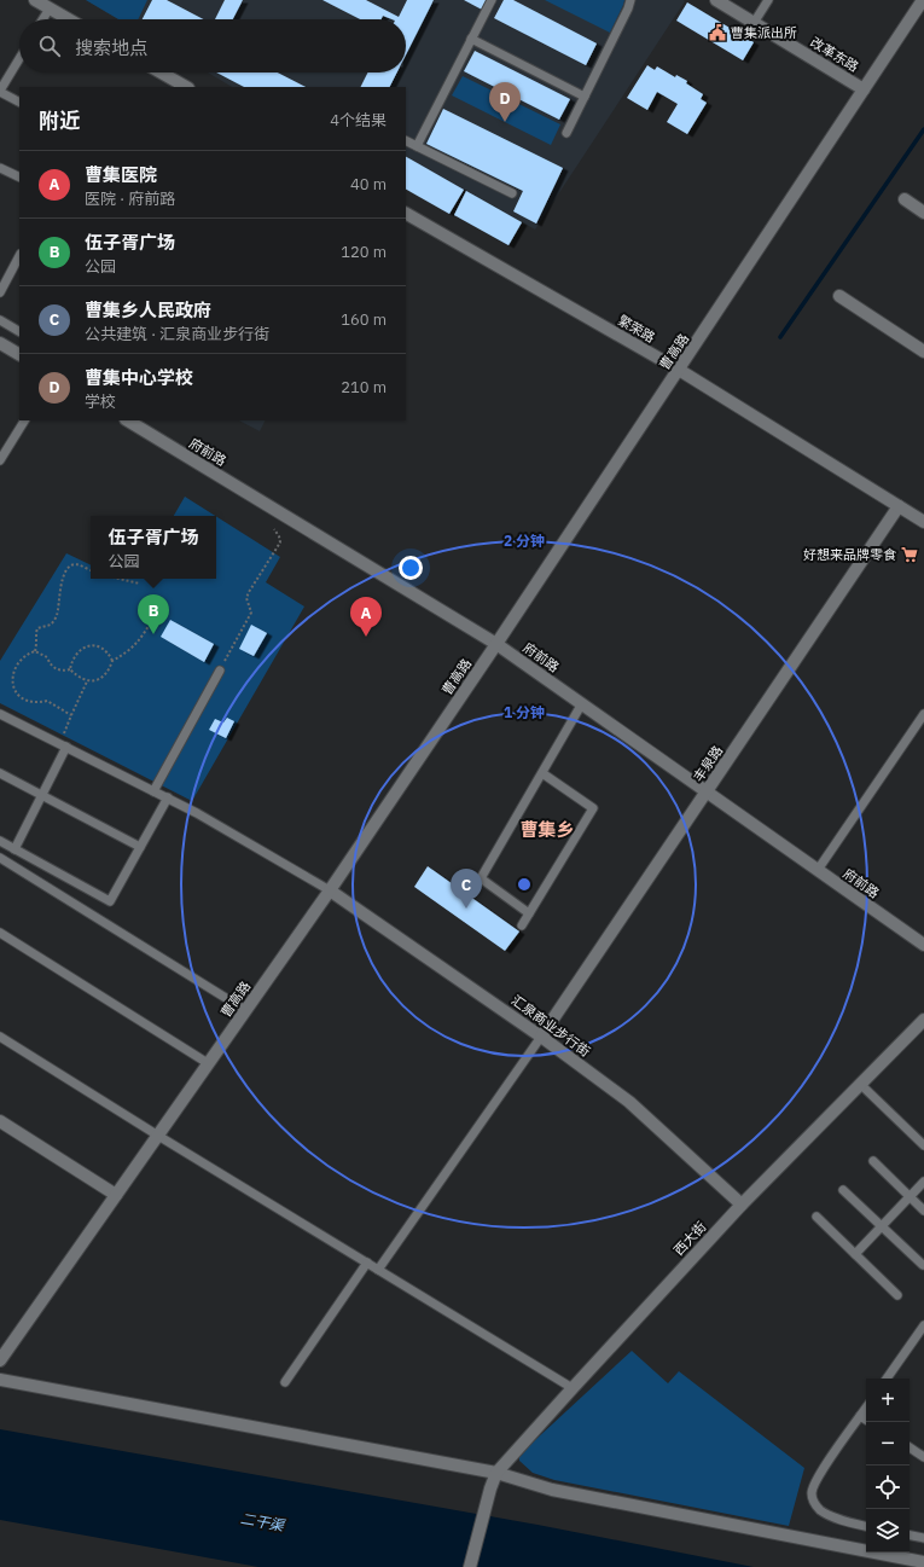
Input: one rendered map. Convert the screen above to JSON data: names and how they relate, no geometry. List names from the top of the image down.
{
  "streets": {
    "street": [
      "改革东路",
      "繁荣路",
      "曹高路",
      "府前路",
      "丰泉路",
      "汇泉商业步行街",
      "西大街"
    ]
  },
  "crossings": [
    ["改革东路", "曹高路"],
    ["繁荣路", "曹高路"],
    ["繁荣路", "丰泉路"],
    ["曹高路", "府前路"],
    ["曹高路", "汇泉商业步行街"],
    ["府前路", "丰泉路"],
    ["丰泉路", "汇泉商业步行街"],
    ["汇泉商业步行街", "西大街"]
  ],
  "districts": ["曹集乡"],
  "water": ["二干渠"],
  "places": {
    "public building": ["曹集派出所"],
    "supermarket": ["好想来品牌零食"]
  },
  "page": {
    "search": "搜索地点",
    "pins": [
      "D",
      "B",
      "A",
      "C"
    ],
    "heading": ["附近", "4个结果"],
    "list": [
      {
        "mark": "A",
        "name": "曹集医院",
        "note": "医院 · 府前路",
        "value": "40 m"
      },
      {
        "mark": "B",
        "name": "伍子胥广场",
        "note": "公园",
        "value": "120 m"
      },
      {
        "mark": "C",
        "name": "曹集乡人民政府",
        "note": "公共建筑 · 汇泉商业步行街",
        "value": "160 m"
      },
      {
        "mark": "D",
        "name": "曹集中心学校",
        "note": "学校",
        "value": "210 m"
      }
    ],
    "popup": ["伍子胥广场", "公园"],
    "map_buttons": ["+", "−"]
  },
  "rings": ["2 分钟", "1 分钟"]
}
